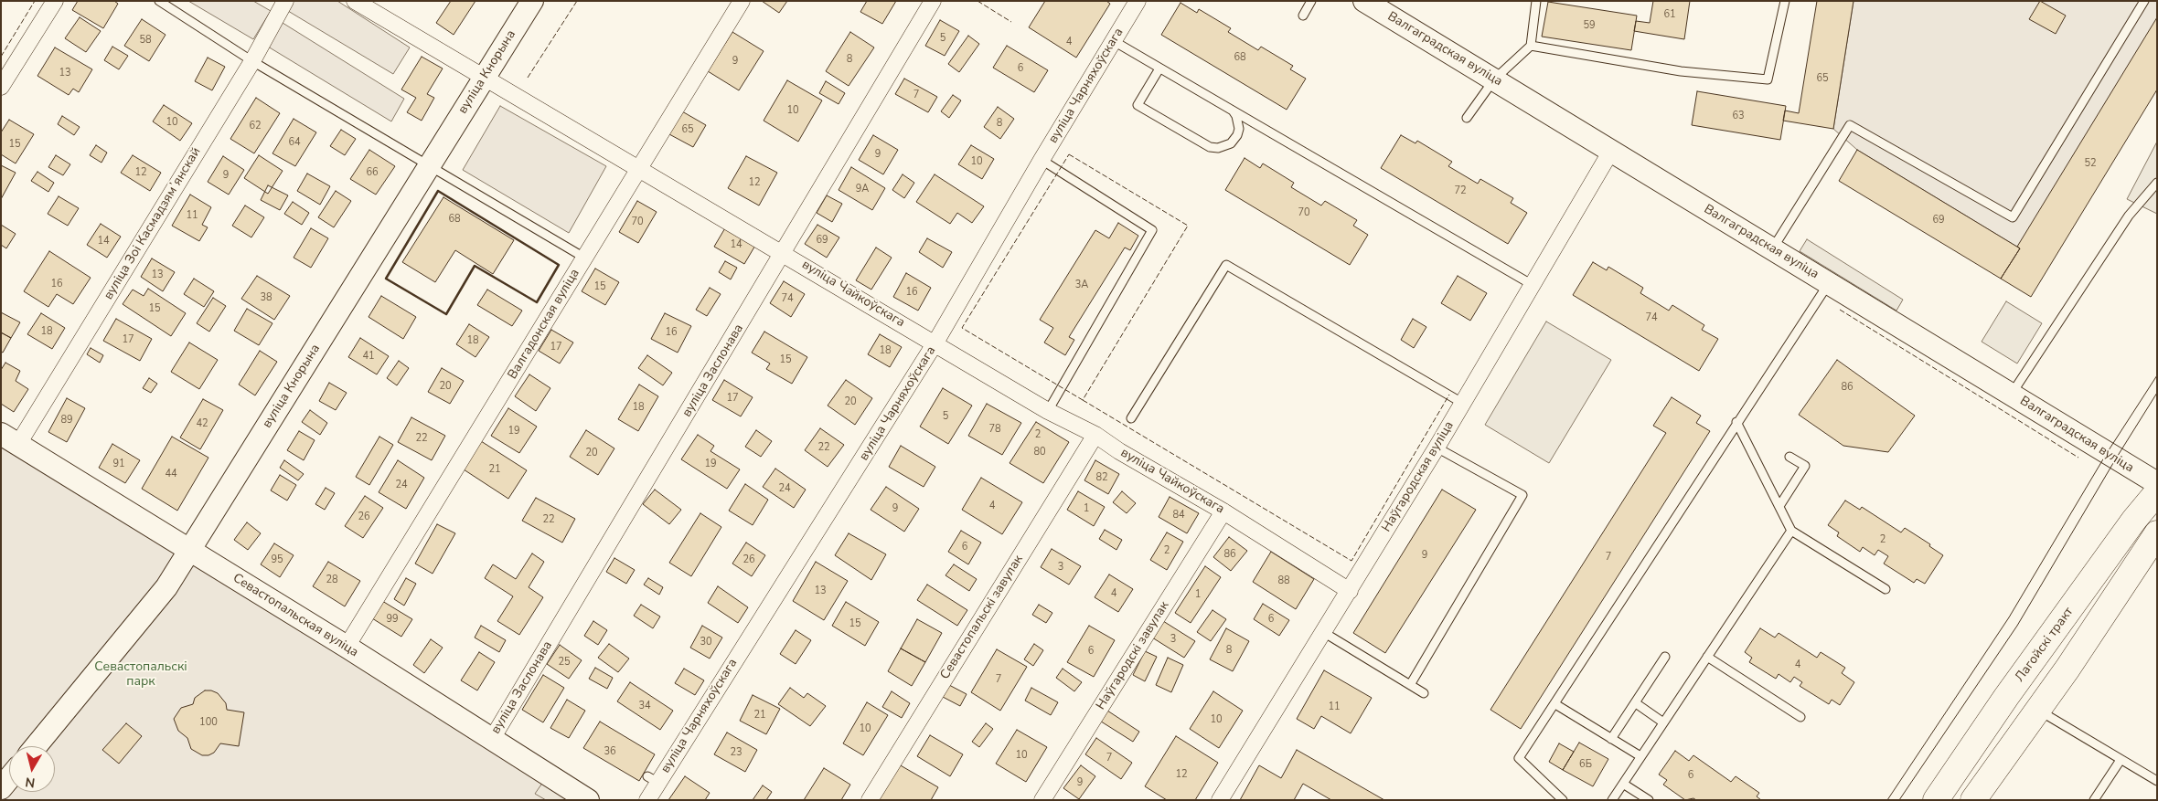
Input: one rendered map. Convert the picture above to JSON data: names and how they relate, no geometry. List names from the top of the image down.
{
  "streets": {
    "main road": [
      "Валгаградская вуліца",
      "вуліца Кнорына",
      "Севастопальская вуліца",
      "Лагойскі тракт"
    ],
    "street": [
      "вуліца Чарняхоўскага",
      "вуліца Зоі Касмадзямʼянскай",
      "вуліца Чайкоўскага",
      "Валгадонская вуліца",
      "вуліца Заслонава",
      "Наўгародская вуліца",
      "Севастопальскі завулак",
      "Наўгародскі завулак"
    ]
  },
  "crossings": [
    ["Валгаградская вуліца", "Наўгародская вуліца"],
    ["вуліца Кнорына", "вуліца Чайкоўскага"],
    ["вуліца Кнорына", "Севастопальская вуліца"],
    ["вуліца Чарняхоўскага", "вуліца Чайкоўскага"],
    ["вуліца Зоі Касмадзямʼянскай", "Севастопальская вуліца"],
    ["вуліца Чайкоўскага", "Валгадонская вуліца"],
    ["вуліца Чайкоўскага", "вуліца Заслонава"],
    ["вуліца Чайкоўскага", "Наўгародская вуліца"],
    ["вуліца Чайкоўскага", "Севастопальскі завулак"],
    ["вуліца Чайкоўскага", "Наўгародскі завулак"],
    ["Валгадонская вуліца", "Севастопальская вуліца"],
    ["вуліца Заслонава", "Севастопальская вуліца"]
  ],
  "parks": ["Севастопальскі парк"],
  "house_numbers": [
    "61",
    "59",
    "5",
    "58",
    "4",
    "68",
    "8",
    "9",
    "6",
    "13",
    "65",
    "7",
    "10",
    "63",
    "10",
    "8",
    "62",
    "65",
    "64",
    "15",
    "9",
    "10",
    "52",
    "12",
    "66",
    "9",
    "12",
    "9А",
    "72",
    "70",
    "11",
    "68",
    "69",
    "70",
    "69",
    "14",
    "14",
    "13",
    "16",
    "3А",
    "15",
    "16",
    "38",
    "74",
    "15",
    "74",
    "18",
    "16",
    "17",
    "18",
    "17",
    "18",
    "41",
    "15",
    "20",
    "86",
    "17",
    "20",
    "18",
    "5",
    "89",
    "42",
    "78",
    "19",
    "2",
    "22",
    "22",
    "80",
    "20",
    "91",
    "19",
    "21",
    "44",
    "82",
    "24",
    "24",
    "4",
    "9",
    "1",
    "84",
    "26",
    "22",
    "2",
    "6",
    "2",
    "86",
    "9",
    "7",
    "95",
    "26",
    "3",
    "28",
    "88",
    "13",
    "4",
    "1",
    "99",
    "6",
    "15",
    "3",
    "30",
    "8",
    "6",
    "25",
    "4",
    "7",
    "34",
    "11",
    "21",
    "10",
    "100",
    "10",
    "36",
    "23",
    "10",
    "7",
    "6Б",
    "12",
    "6",
    "9"
  ],
  "north": "bottom"
}
